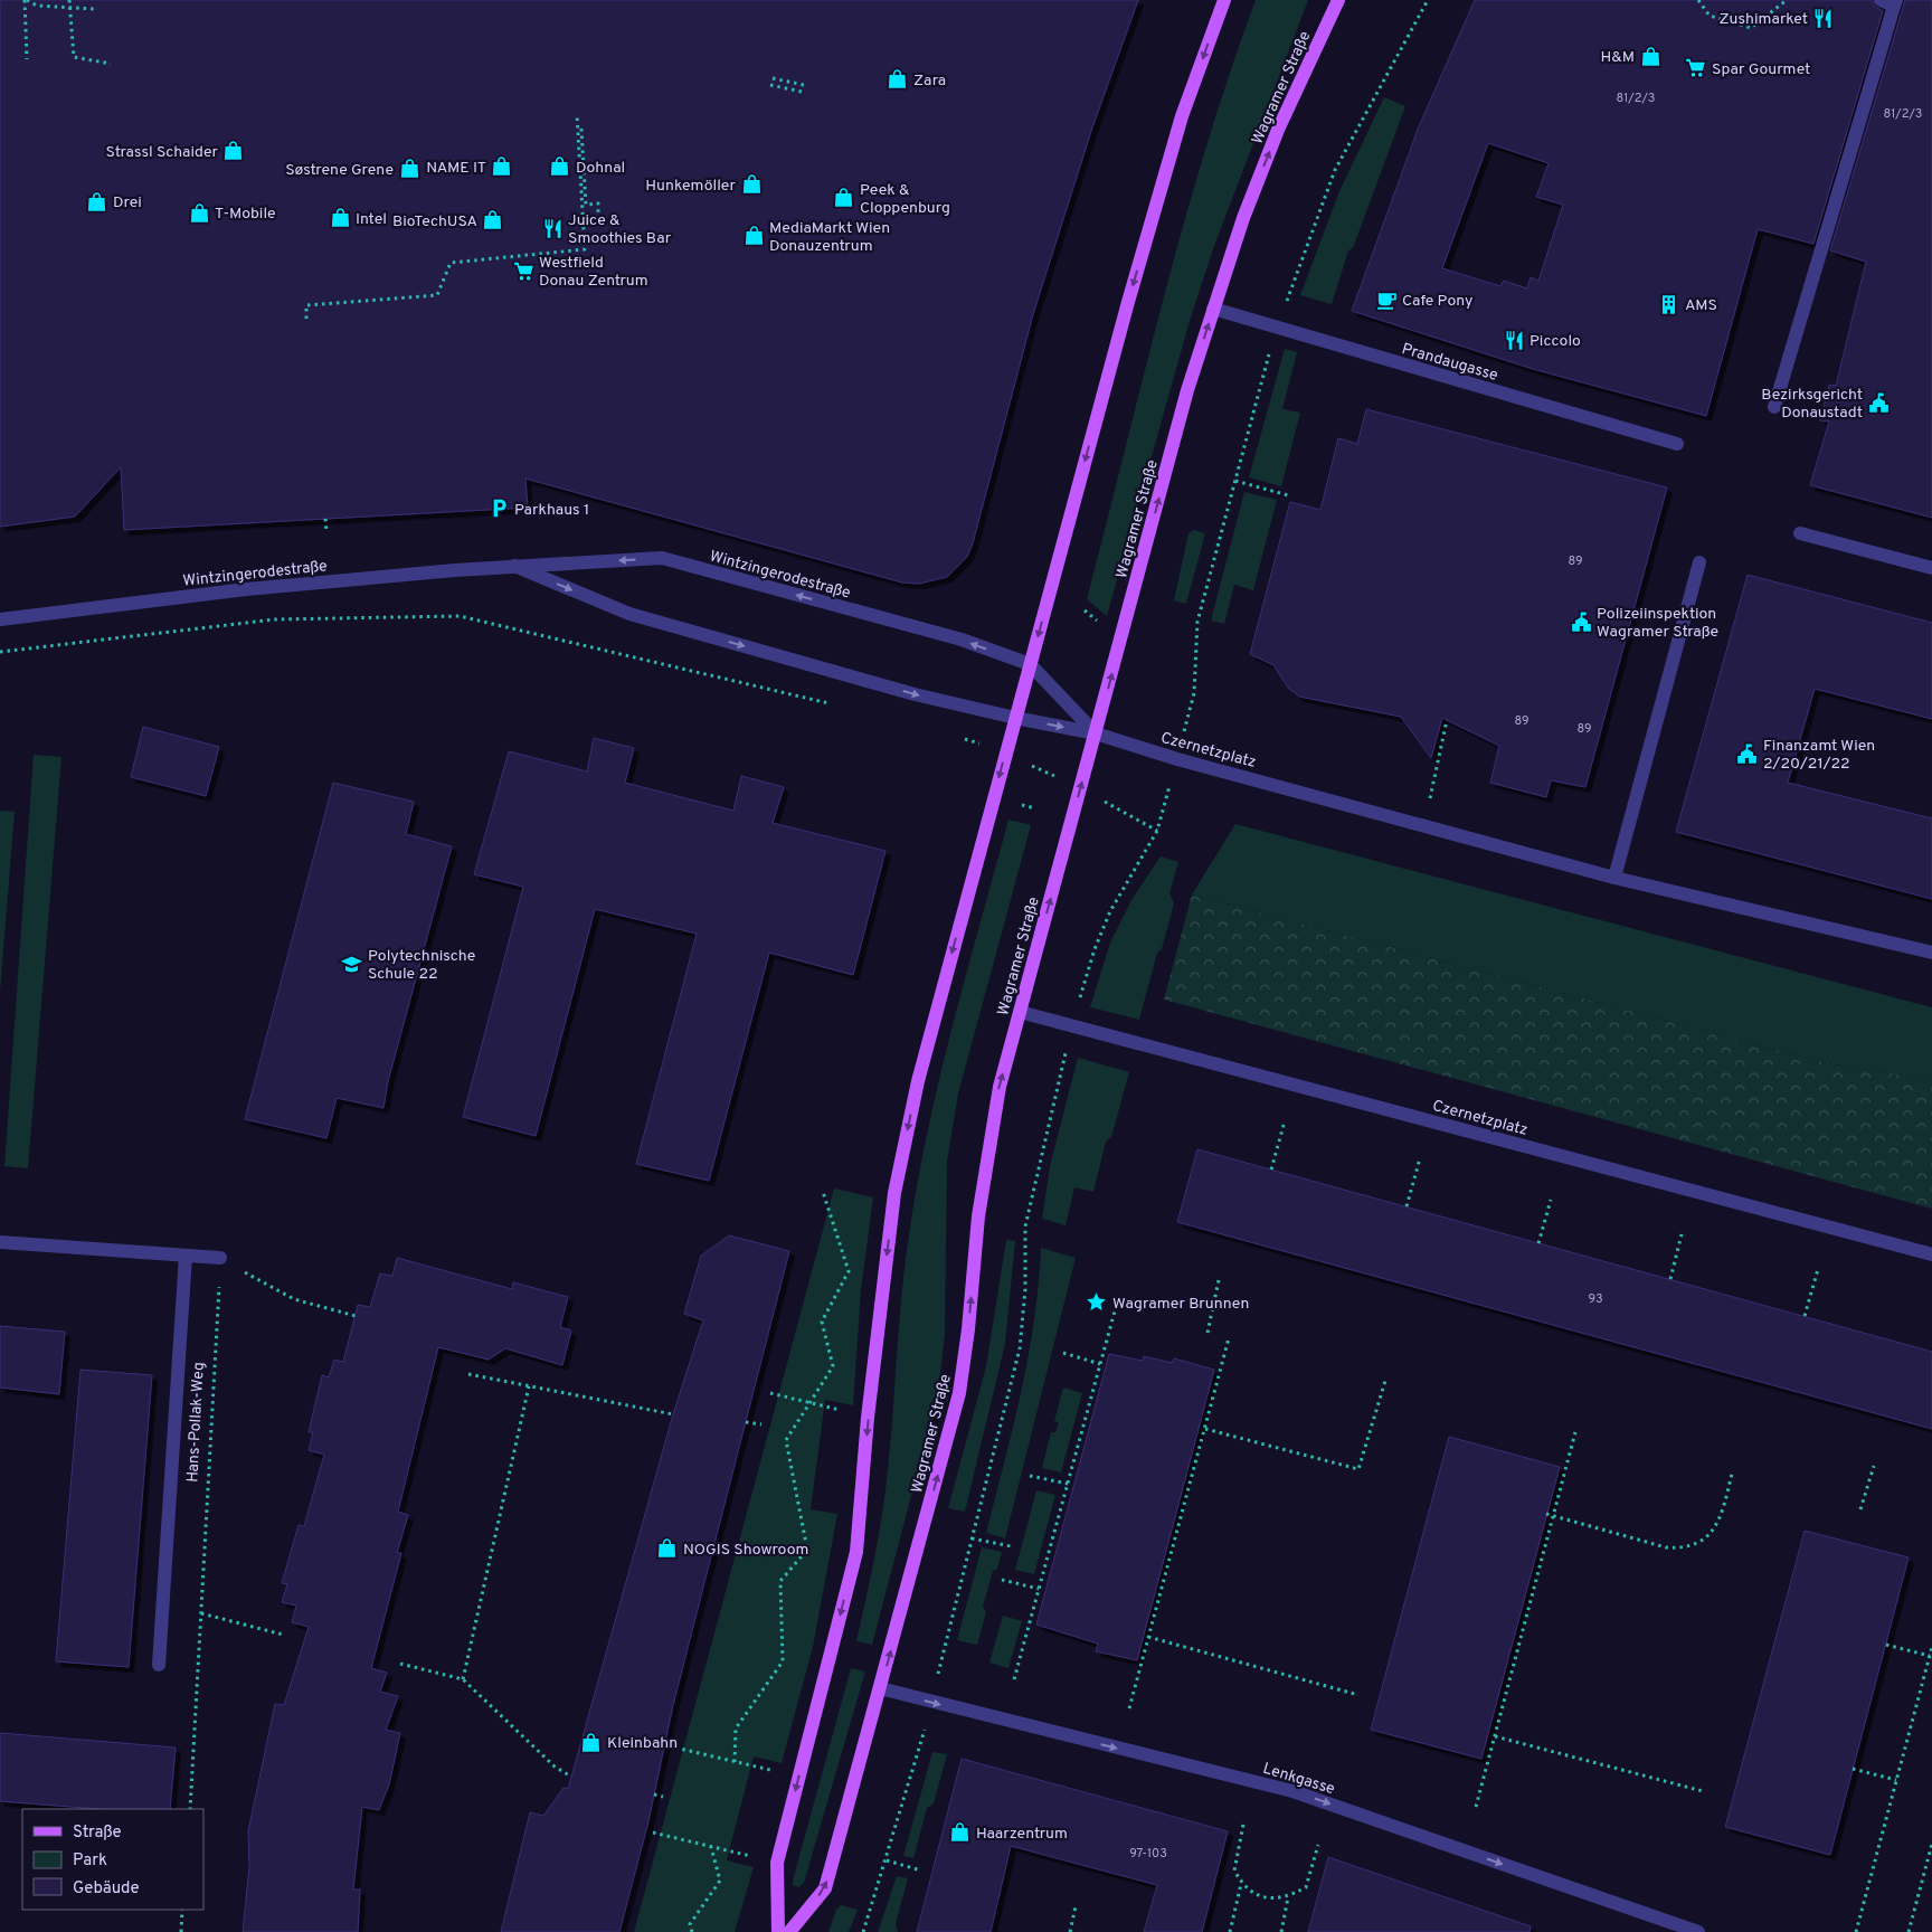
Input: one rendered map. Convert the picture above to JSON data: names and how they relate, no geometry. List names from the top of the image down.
{
  "streets": {
    "main road": ["Wagramer Straße"],
    "street": [
      "Prandaugasse",
      "Wintzingerodestraße",
      "Czernetzplatz",
      "Lenkgasse"
    ],
    "path": ["Hans-Pollak-Weg"]
  },
  "crossings": [
    ["Wagramer Straße", "Prandaugasse"],
    ["Wagramer Straße", "Czernetzplatz"],
    ["Wagramer Straße", "Lenkgasse"],
    ["Wintzingerodestraße", "Czernetzplatz"]
  ],
  "one_way": ["Lenkgasse"],
  "places": {
    "restaurant": ["Zushimarket", "Juice & Smoothies Bar", "Piccolo"],
    "shop": [
      "H&M",
      "Zara",
      "Strassl Schaider",
      "NAME IT",
      "Dohnal",
      "Søstrene Grene",
      "Hunkemöller",
      "Peek & Cloppenburg",
      "Drei",
      "T-Mobile",
      "Intel",
      "BioTechUSA",
      "MediaMarkt Wien Donauzentrum",
      "NOGIS Showroom",
      "Kleinbahn",
      "Haarzentrum"
    ],
    "supermarket": ["Spar Gourmet", "Westfield Donau Zentrum"],
    "cafe": ["Cafe Pony"],
    "building": ["AMS"],
    "public building": ["Bezirksgericht Donaustadt", "Polizeiinspektion Wagramer Straße", "Finanzamt Wien 2/20/21/22"],
    "parking": ["Parkhaus 1"],
    "school or university": ["Polytechnische Schule 22"],
    "place": ["Wagramer Brunnen"]
  },
  "house_numbers": [
    "81/2/3",
    "81/2/3",
    "89",
    "89",
    "89",
    "93",
    "97-103"
  ],
  "legend": ["Straße", "Park", "Gebäude"]
}
